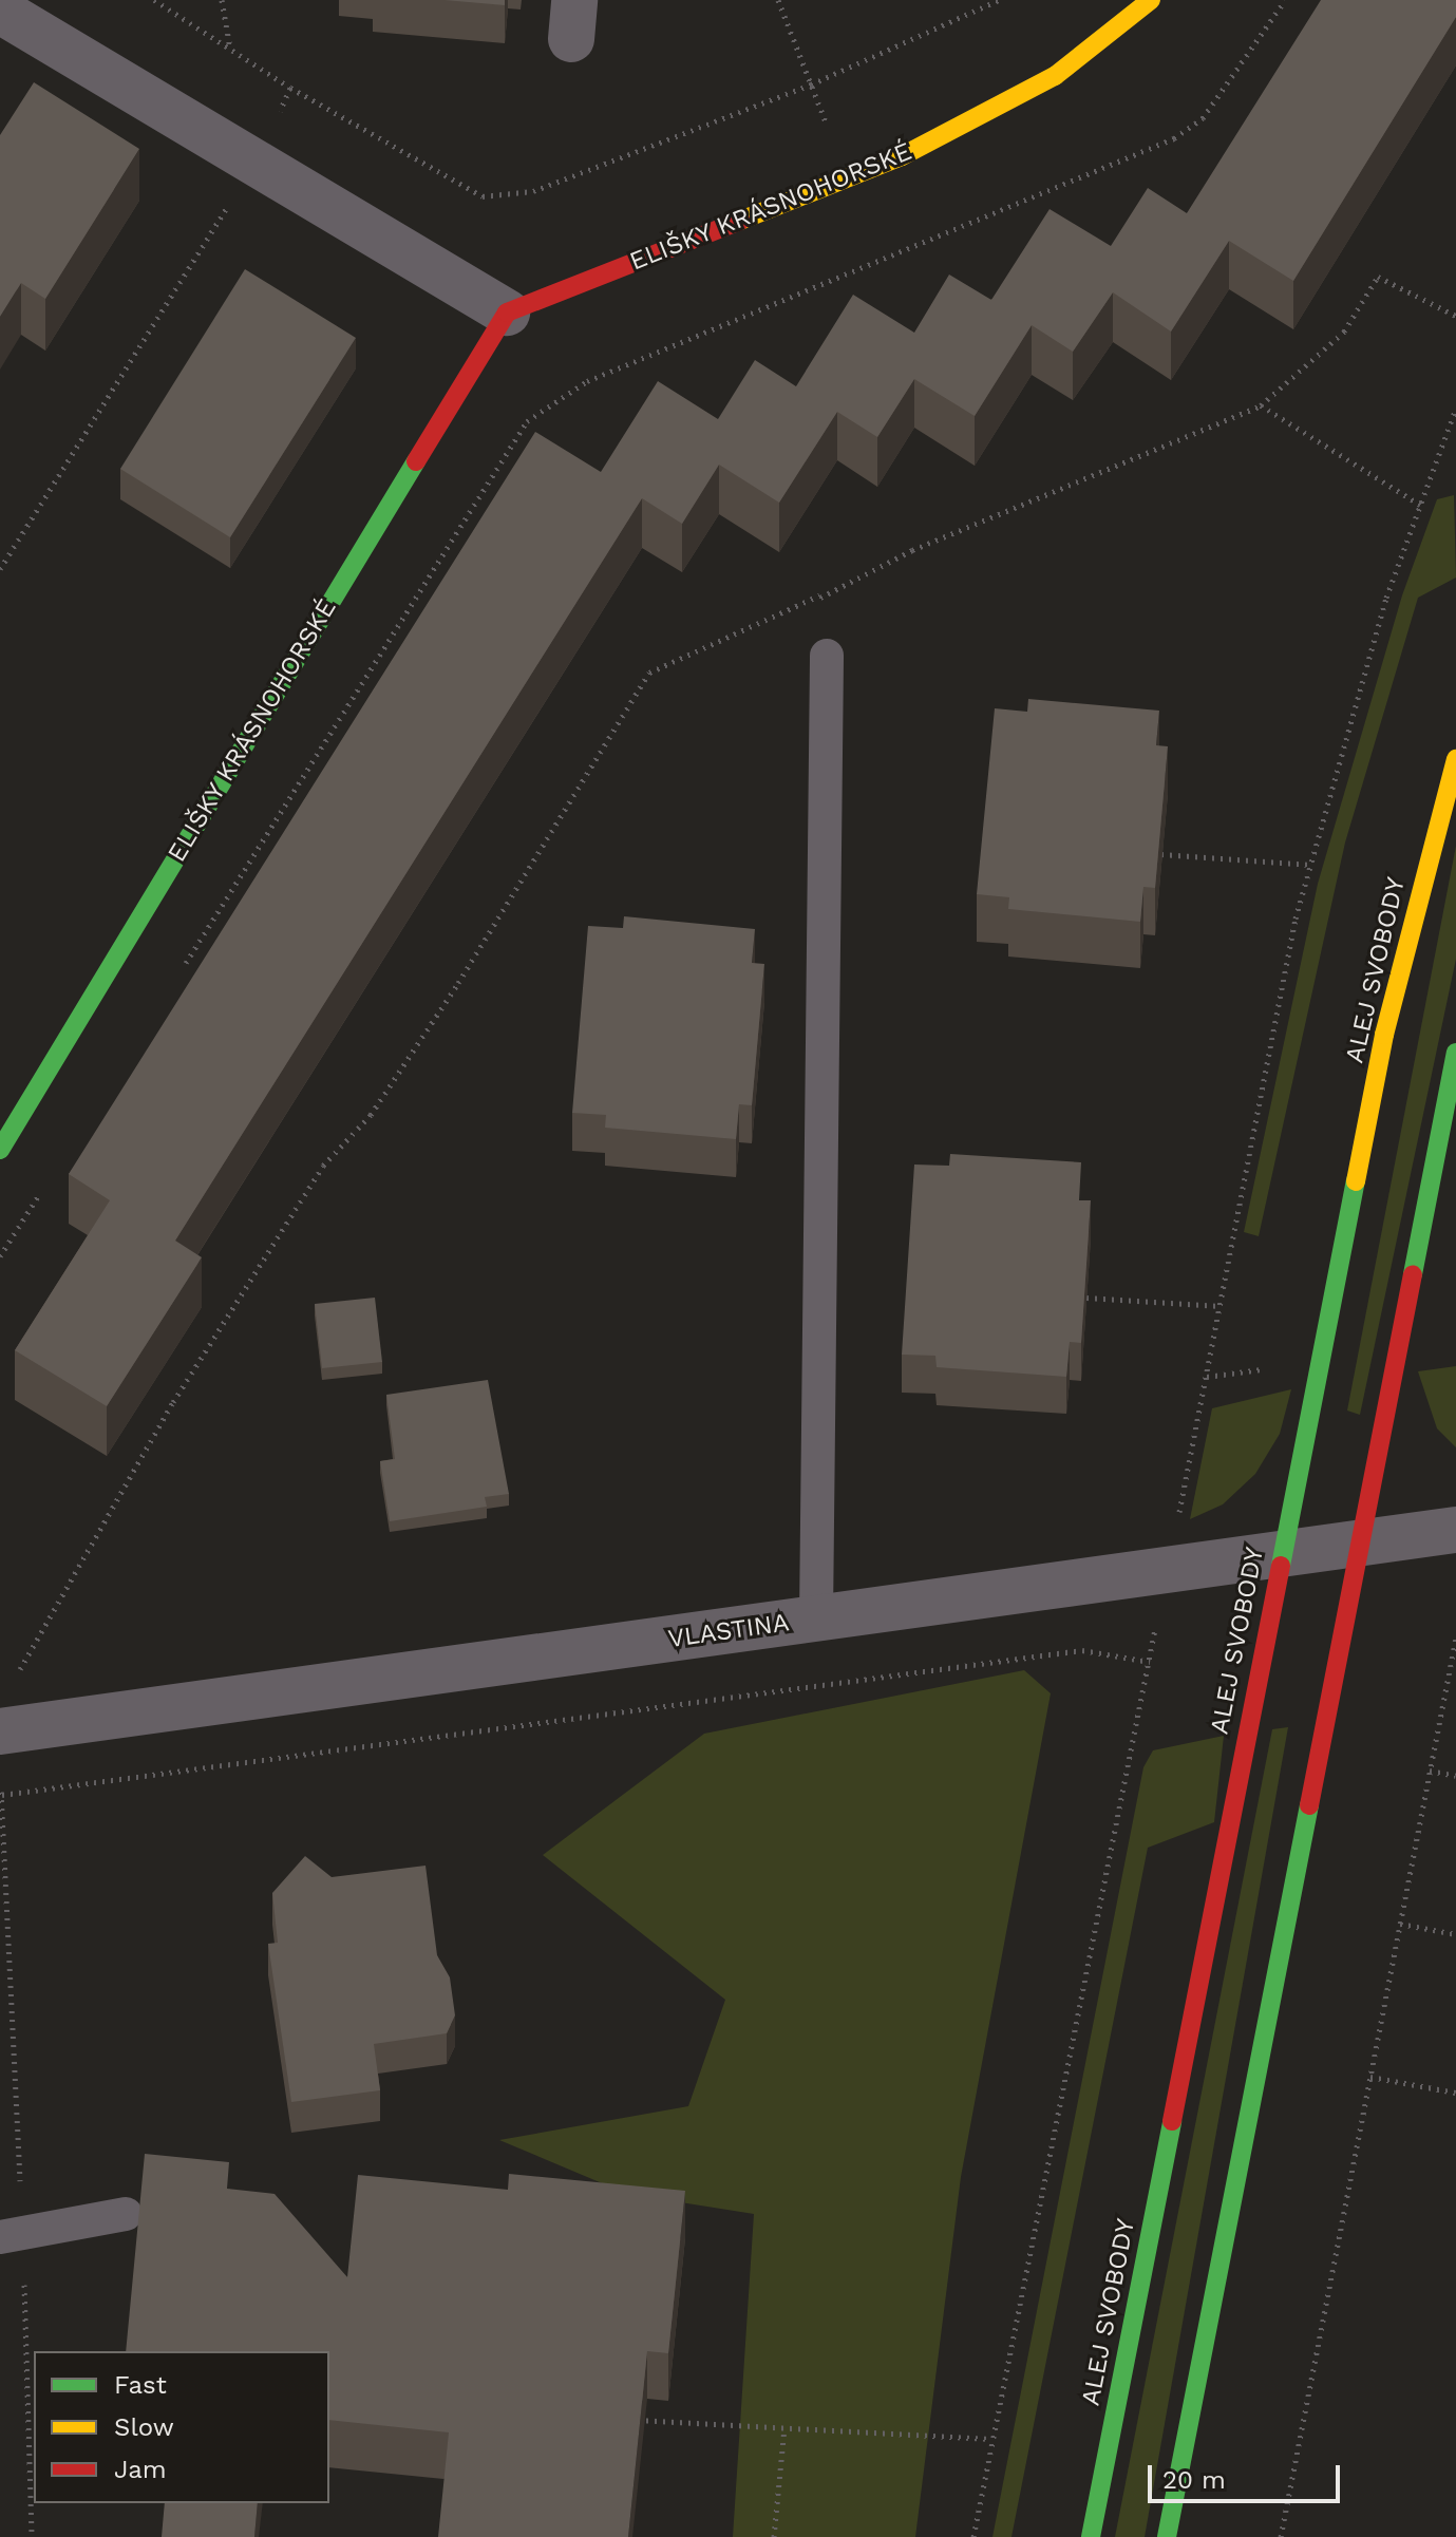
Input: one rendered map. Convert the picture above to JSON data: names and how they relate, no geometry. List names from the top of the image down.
{
  "streets": {
    "street": ["ELIŠKY KRÁSNOHORSKÉ", "ALEJ SVOBODY", "VLASTINA"]
  },
  "crossings": [
    ["ALEJ SVOBODY", "VLASTINA"]
  ],
  "legend": ["Fast", "Slow", "Jam"],
  "scale_bar": "20 m"
}
